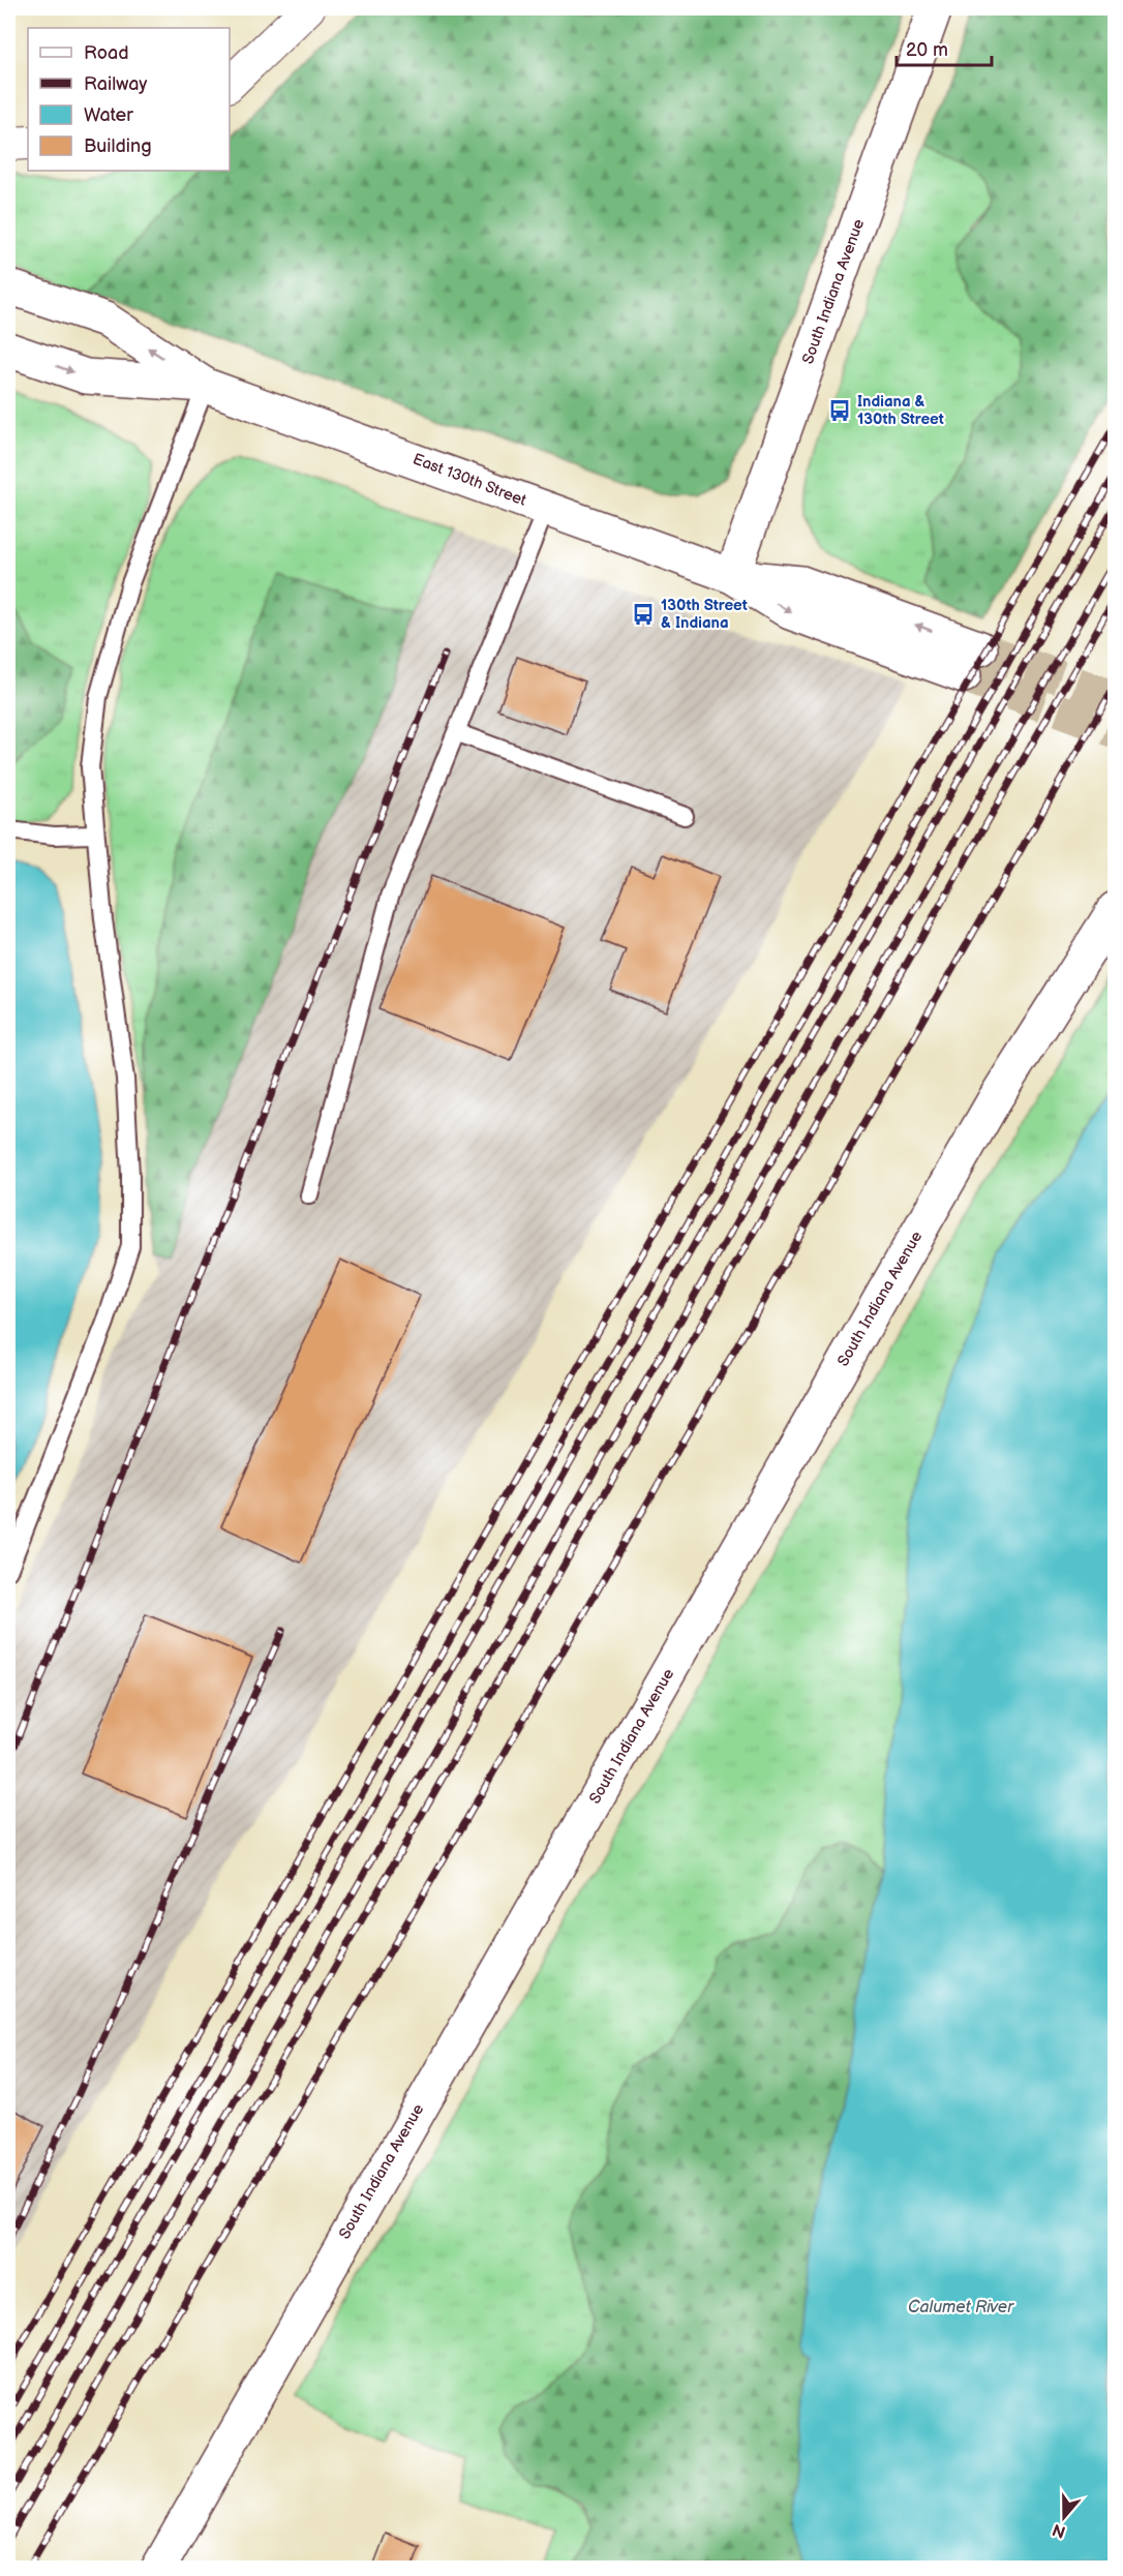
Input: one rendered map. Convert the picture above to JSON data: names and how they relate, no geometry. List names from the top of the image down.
{
  "streets": {
    "main road": ["South Indiana Avenue", "East 130th Street"]
  },
  "crossings": [
    ["South Indiana Avenue", "East 130th Street"]
  ],
  "water": ["Calumet River"],
  "places": {
    "bus stop": ["Indiana & 130th Street", "130th Street & Indiana"]
  },
  "legend": [
    "Road",
    "Railway",
    "Water",
    "Building"
  ],
  "scale_bar": "20 m",
  "north": "bottom"
}
